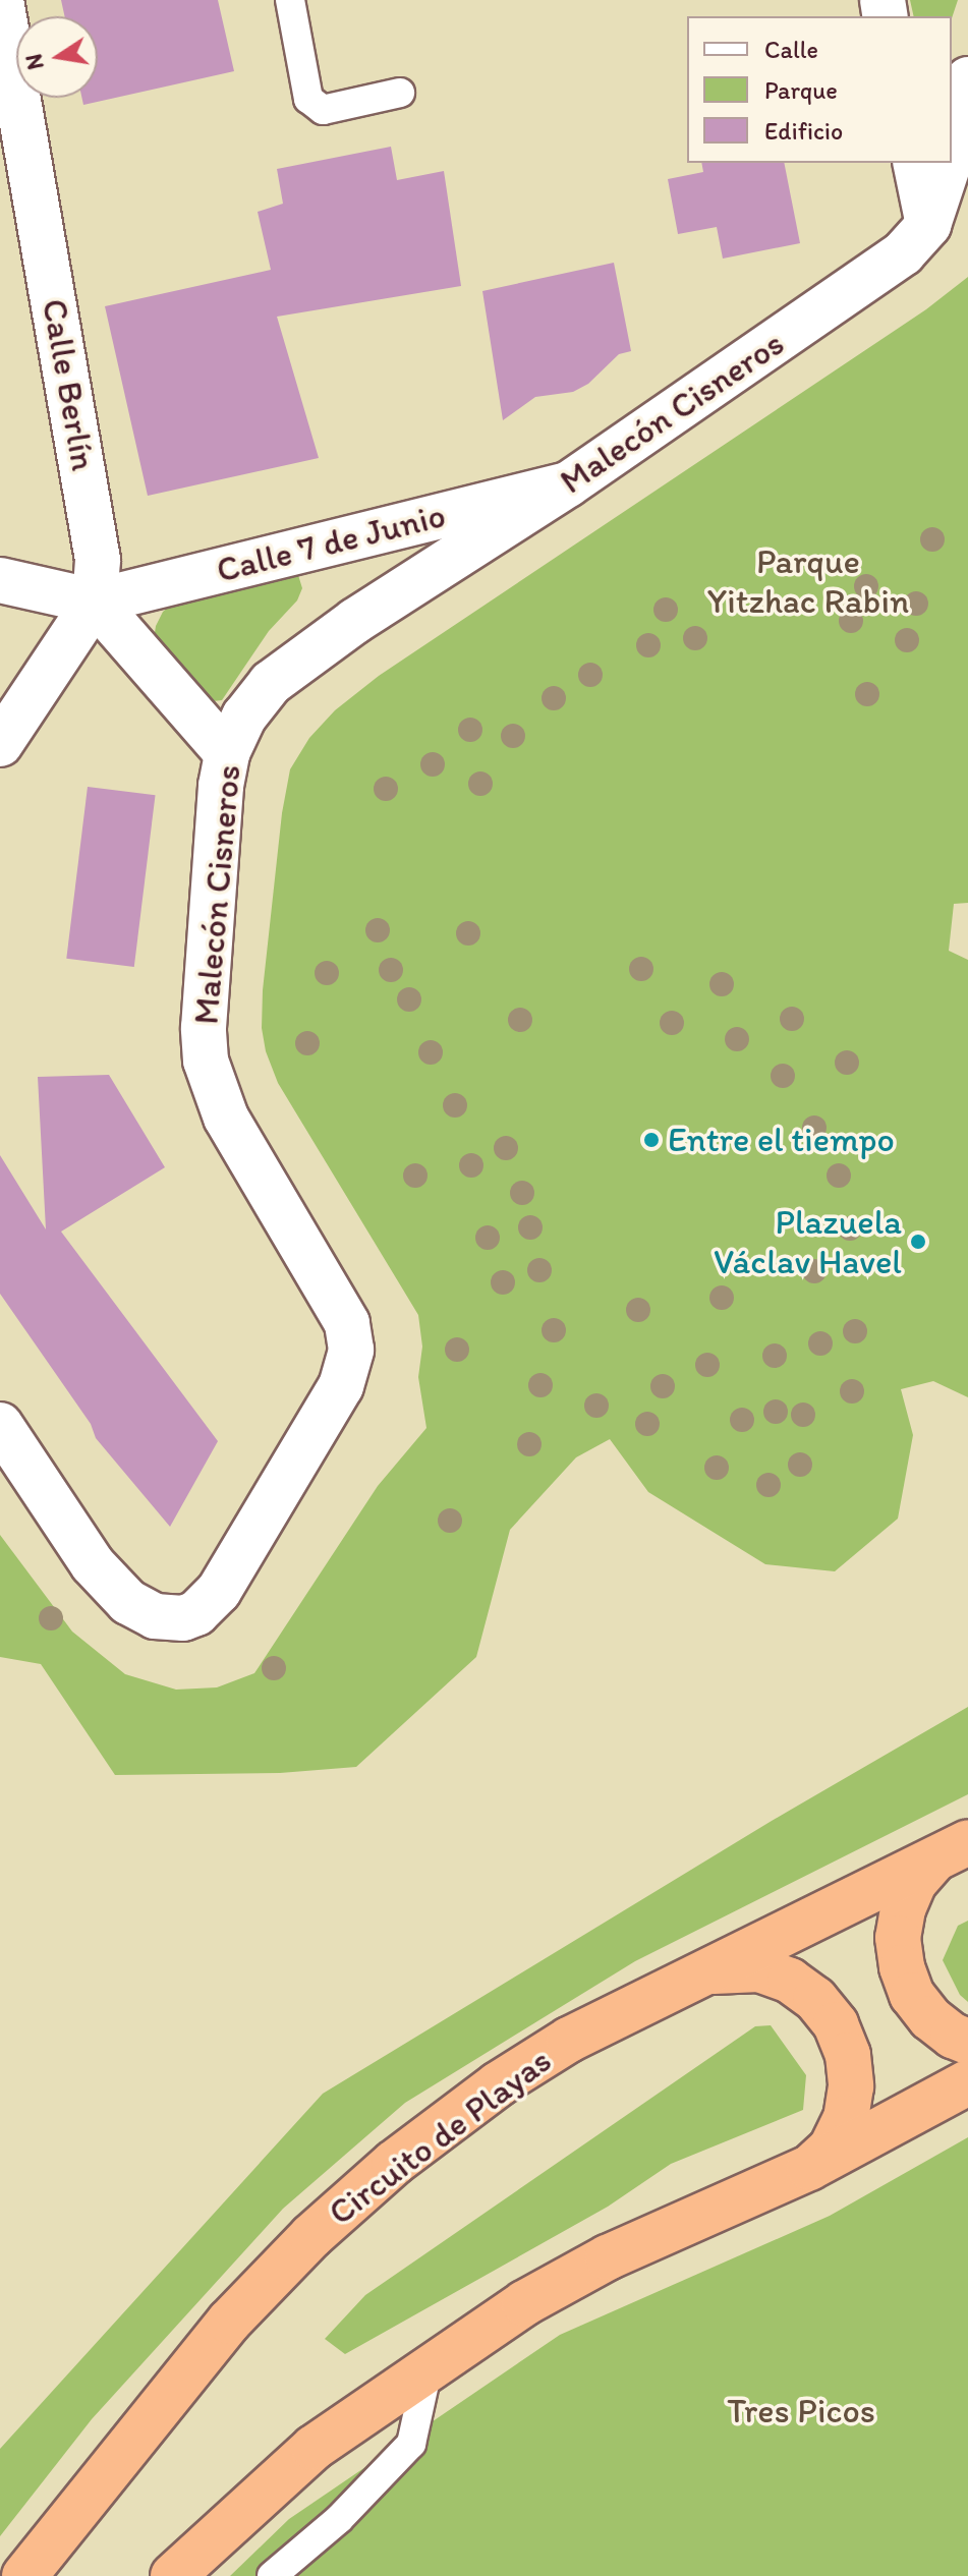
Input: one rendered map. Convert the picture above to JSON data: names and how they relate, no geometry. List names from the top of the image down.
{
  "streets": {
    "highway": ["Circuito de Playas"],
    "street": ["Calle Berlín", "Malecón Cisneros", "Calle 7 de Junio"]
  },
  "crossings": [
    ["Calle Berlín", "Calle 7 de Junio"],
    ["Malecón Cisneros", "Calle 7 de Junio"]
  ],
  "parks": ["Parque Yitzhac Rabin", "Tres Picos"],
  "places": ["Entre el tiempo", "Plazuela Václav Havel"],
  "legend": ["Calle", "Parque", "Edificio"],
  "north": "left"
}
